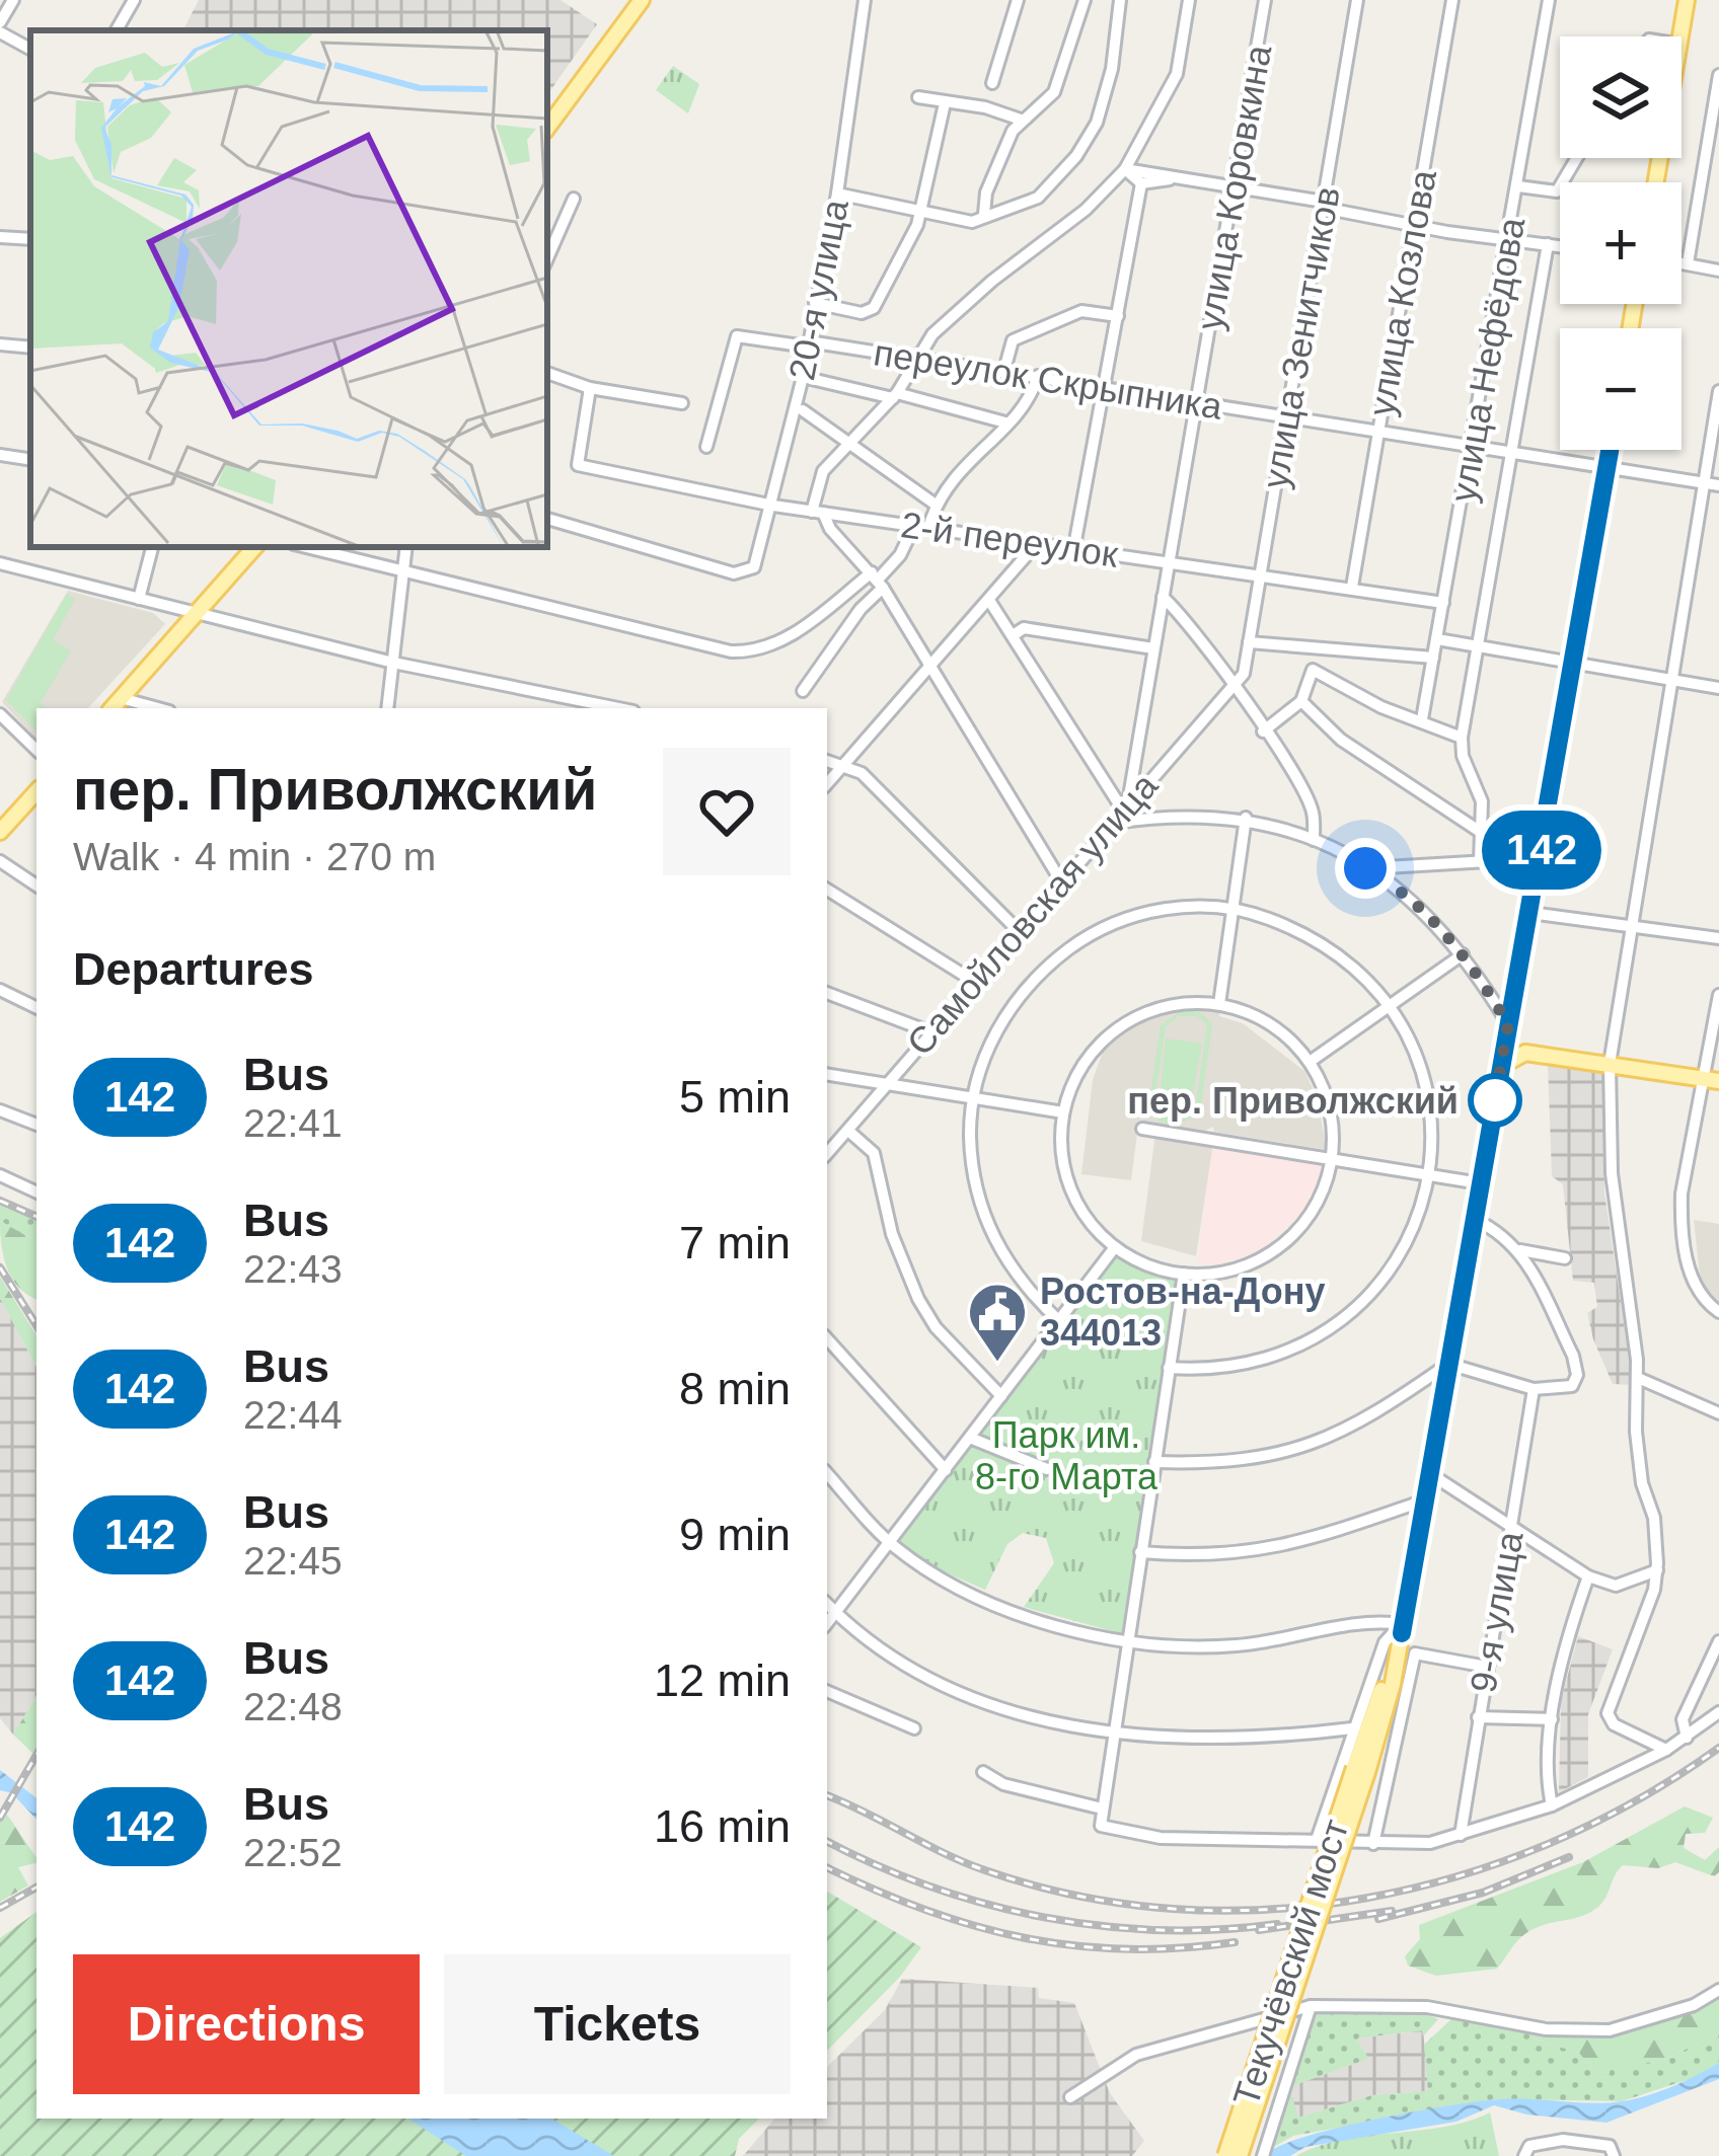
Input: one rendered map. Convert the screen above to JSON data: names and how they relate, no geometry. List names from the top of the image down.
{
  "streets": {
    "main road": ["Текучёвский мост"],
    "street": [
      "улица Коровкина",
      "20-я улица",
      "улица Козлова",
      "улица Зенитчиков",
      "улица Нефёдова",
      "переулок Скрыпника",
      "2-й переулок",
      "Самойловская улица",
      "9-я улица"
    ]
  },
  "crossings": [
    ["улица Коровкина", "переулок Скрыпника"],
    ["улица Коровкина", "2-й переулок"],
    ["улица Коровкина", "Самойловская улица"],
    ["20-я улица", "переулок Скрыпника"],
    ["20-я улица", "2-й переулок"],
    ["улица Козлова", "переулок Скрыпника"],
    ["улица Козлова", "2-й переулок"],
    ["улица Зенитчиков", "переулок Скрыпника"],
    ["улица Зенитчиков", "2-й переулок"],
    ["улица Зенитчиков", "Самойловская улица"],
    ["улица Нефёдова", "переулок Скрыпника"],
    ["улица Нефёдова", "2-й переулок"]
  ],
  "parks": ["Парк им. 8-го Марта"],
  "places": {
    "other": ["пер. Приволжский"],
    "public building": ["Ростов-на-Дону 344013"]
  },
  "lines": ["bus line 142"],
  "page": {
    "on_map": "142",
    "map_buttons": ["+", "−"],
    "heading": [
      ["пер. Приволжский", "Walk · 4 min · 270 m"],
      "Departures"
    ],
    "list": [
      {
        "mark": "142",
        "name": "Bus",
        "note": "22:41",
        "value": "5 min"
      },
      {
        "mark": "142",
        "name": "Bus",
        "note": "22:43",
        "value": "7 min"
      },
      {
        "mark": "142",
        "name": "Bus",
        "note": "22:44",
        "value": "8 min"
      },
      {
        "mark": "142",
        "name": "Bus",
        "note": "22:45",
        "value": "9 min"
      },
      {
        "mark": "142",
        "name": "Bus",
        "note": "22:48",
        "value": "12 min"
      },
      {
        "mark": "142",
        "name": "Bus",
        "note": "22:52",
        "value": "16 min"
      }
    ],
    "buttons": ["Directions", "Tickets"]
  }
}
